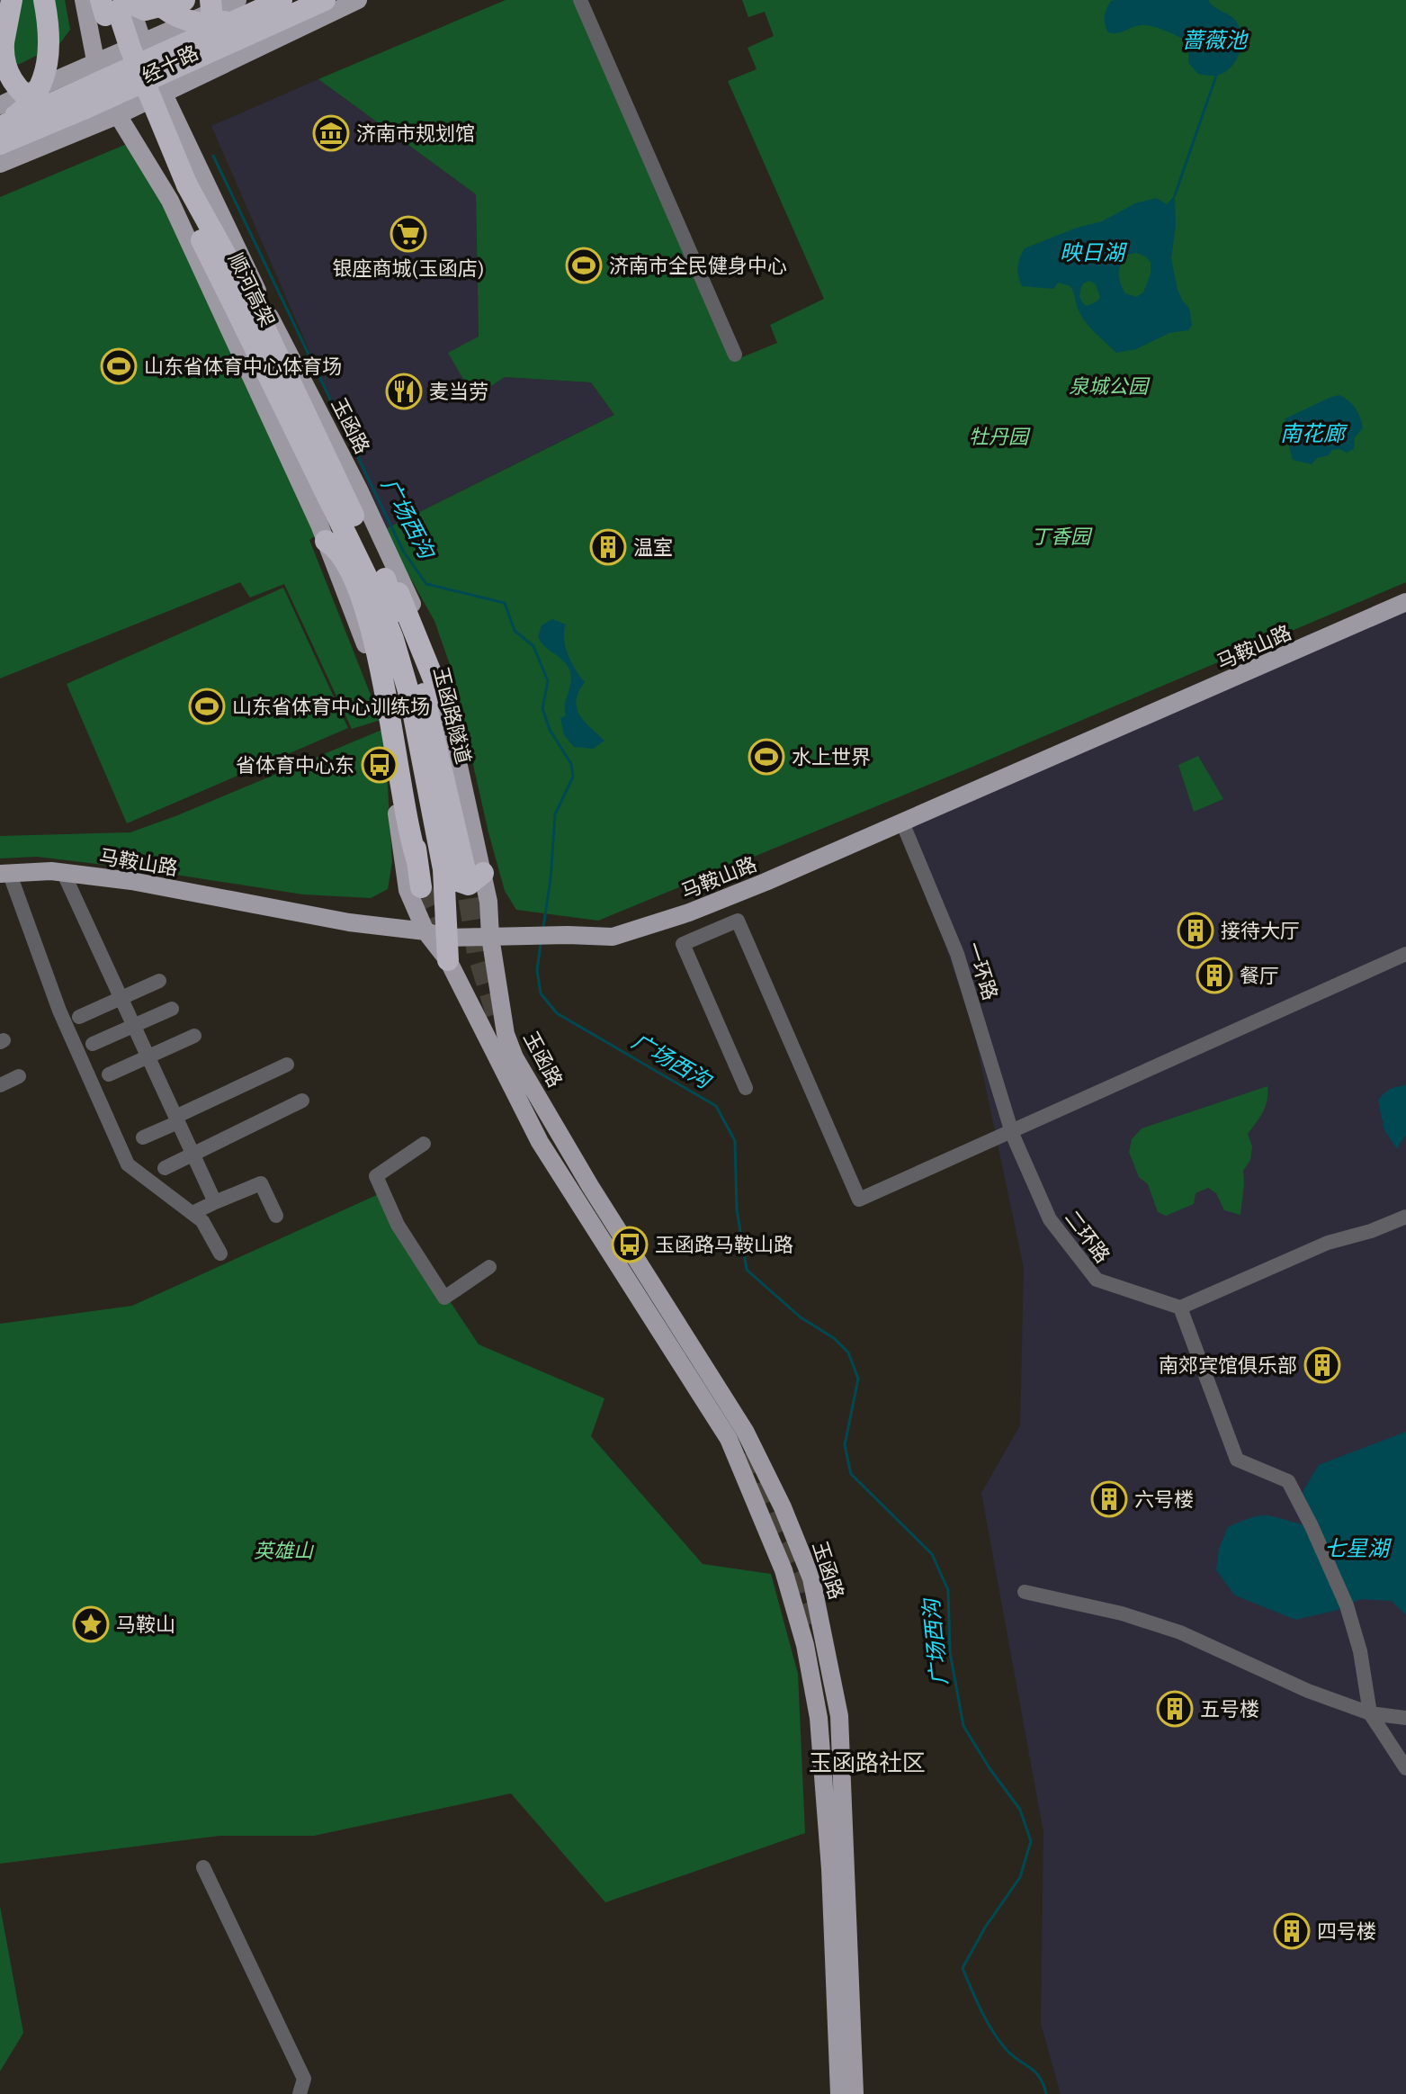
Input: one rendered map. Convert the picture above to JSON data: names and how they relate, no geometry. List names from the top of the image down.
{
  "streets": {
    "highway": ["经十路", "顺河高架", "玉函路隧道"],
    "main road": ["玉函路", "马鞍山路"],
    "street": ["一环路", "二环路"]
  },
  "crossings": [
    ["经十路", "玉函路"],
    ["顺河高架", "玉函路"],
    ["顺河高架", "玉函路隧道"],
    ["玉函路", "马鞍山路"],
    ["玉函路", "玉函路隧道"],
    ["马鞍山路", "一环路"],
    ["一环路", "二环路"]
  ],
  "districts": ["玉函路社区"],
  "water": [
    "蔷薇池",
    "映日湖",
    "南花廊",
    "广场西沟",
    "七星湖"
  ],
  "parks": [
    "泉城公园",
    "牡丹园",
    "丁香园",
    "英雄山"
  ],
  "places": {
    "museum": ["济南市规划馆"],
    "supermarket": ["银座商城(玉函店)"],
    "sports": [
      "济南市全民健身中心",
      "山东省体育中心体育场",
      "山东省体育中心训练场",
      "水上世界"
    ],
    "restaurant": ["麦当劳"],
    "building": [
      "温室",
      "接待大厅",
      "餐厅",
      "南郊宾馆俱乐部",
      "六号楼",
      "五号楼",
      "四号楼"
    ],
    "bus stop": ["省体育中心东", "玉函路马鞍山路"],
    "place": ["马鞍山"]
  }
}
